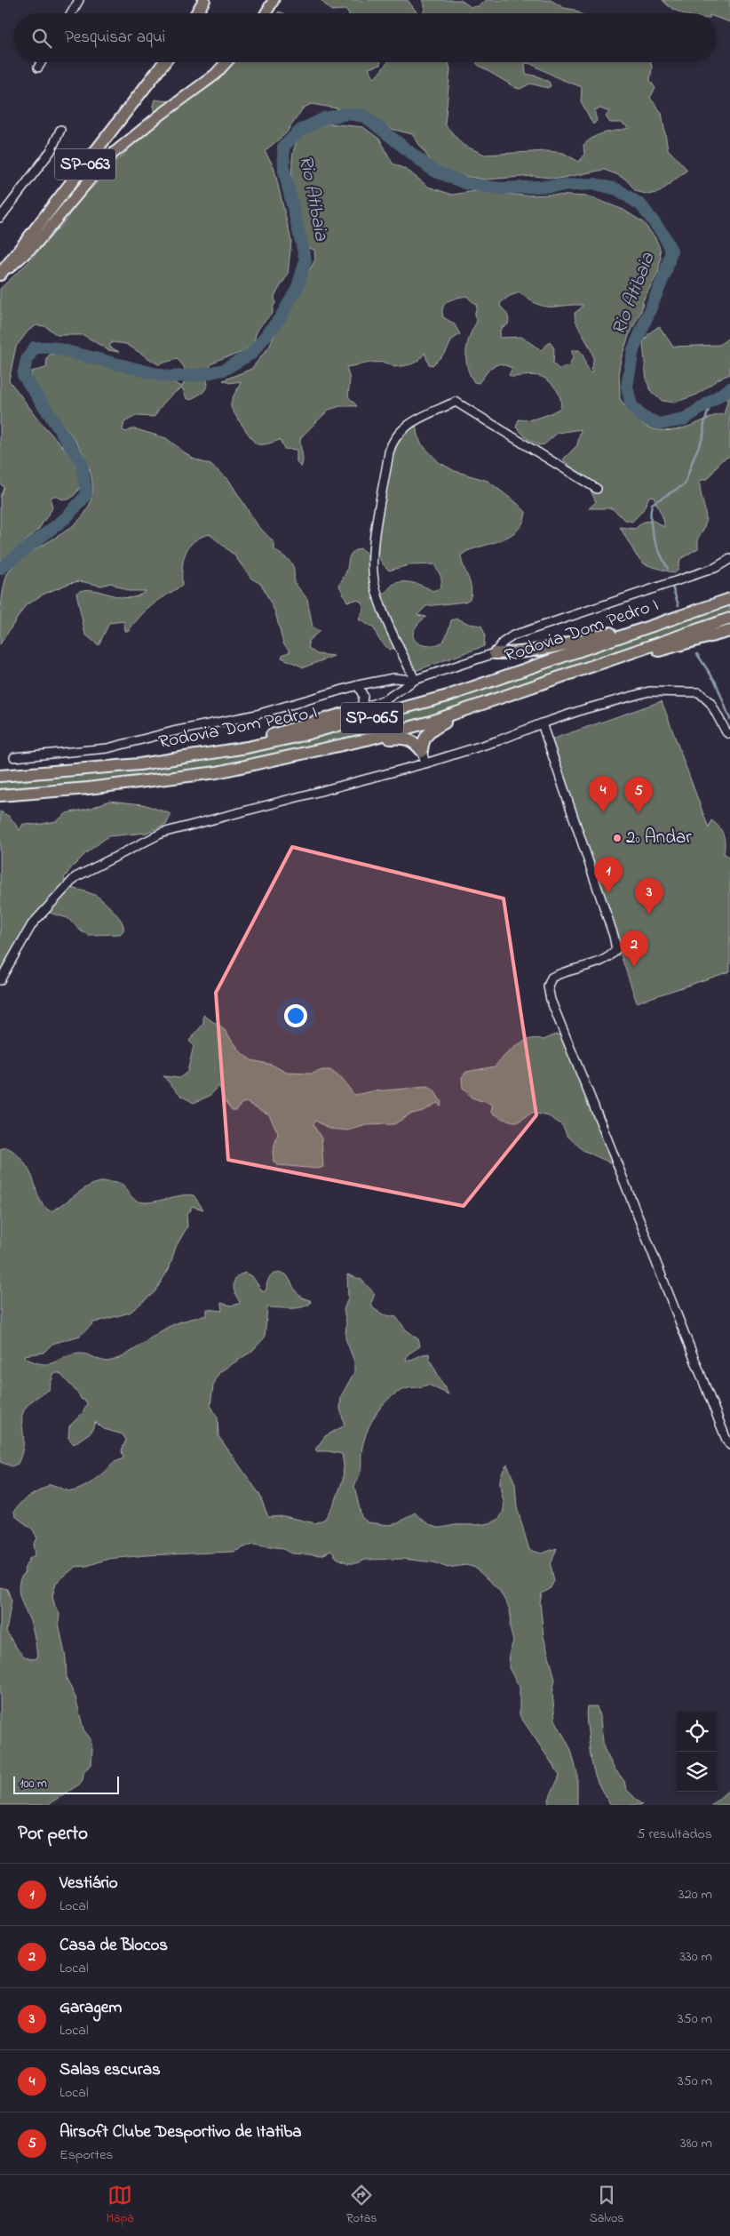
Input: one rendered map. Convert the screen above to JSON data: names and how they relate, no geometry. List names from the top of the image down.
{
  "streets": {
    "highway": ["SP-063", "Rodovia Dom Pedro I", "SP-065"]
  },
  "water": ["Rio Atibaia"],
  "places": ["2º Andar"],
  "scale_bar": "100 m",
  "page": {
    "search": "Pesquisar aqui",
    "pins": [
      "4",
      "5",
      "1",
      "3",
      "2"
    ],
    "scale": "100 m",
    "heading": ["Por perto", "5 resultados"],
    "list": [
      {
        "mark": "1",
        "name": "Vestiário",
        "note": "Local",
        "value": "320 m"
      },
      {
        "mark": "2",
        "name": "Casa de Blocos",
        "note": "Local",
        "value": "330 m"
      },
      {
        "mark": "3",
        "name": "Garagem",
        "note": "Local",
        "value": "350 m"
      },
      {
        "mark": "4",
        "name": "Salas escuras",
        "note": "Local",
        "value": "350 m"
      },
      {
        "mark": "5",
        "name": "Airsoft Clube Desportivo de Itatiba",
        "note": "Esportes",
        "value": "380 m"
      }
    ],
    "nav": ["Mapa", "Rotas", "Salvos"]
  }
}
